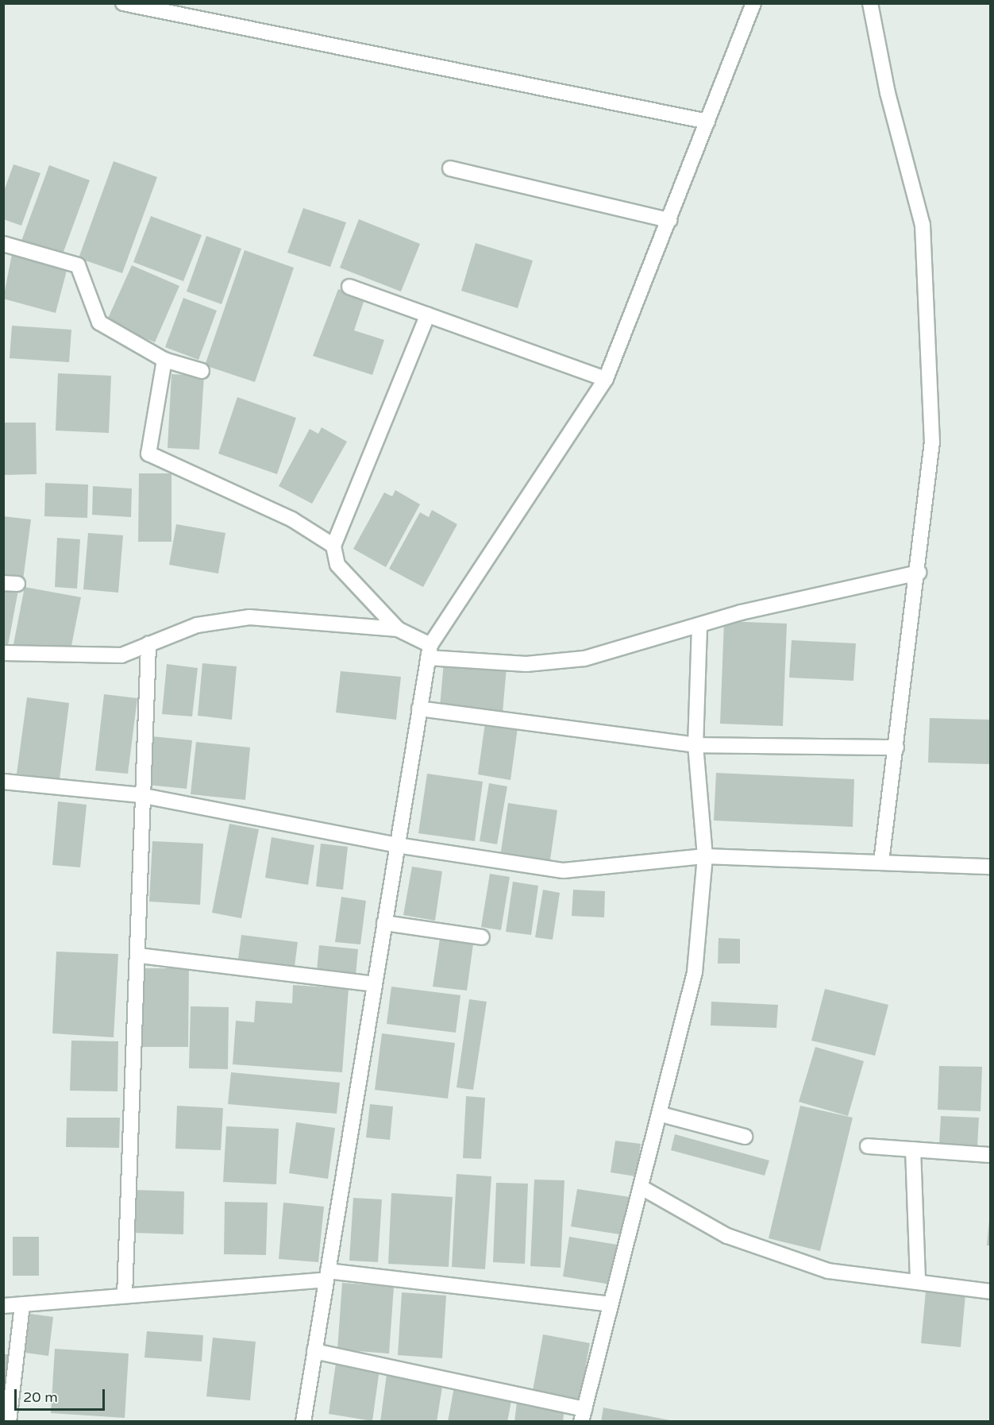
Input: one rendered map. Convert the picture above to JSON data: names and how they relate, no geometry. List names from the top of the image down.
{
  "scale_bar": "20 m"
}
